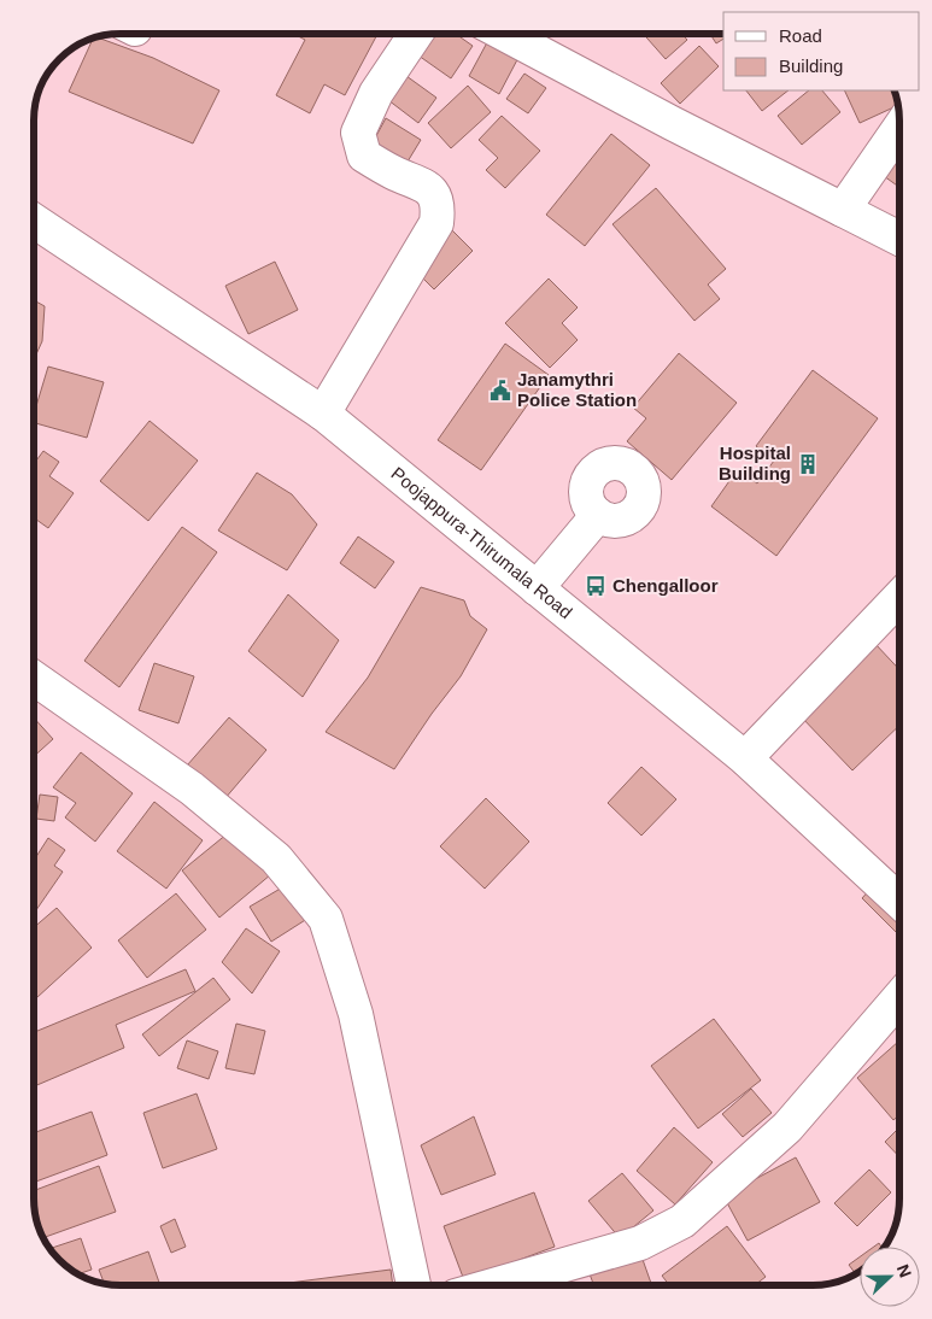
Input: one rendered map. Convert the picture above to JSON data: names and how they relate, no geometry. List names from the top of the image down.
{
  "streets": {
    "street": ["Poojappura-Thirumala Road"]
  },
  "places": {
    "public building": ["Janamythri Police Station"],
    "building": ["Hospital Building"],
    "bus stop": ["Chengalloor"]
  },
  "legend": ["Road", "Building"],
  "north": "right"
}
